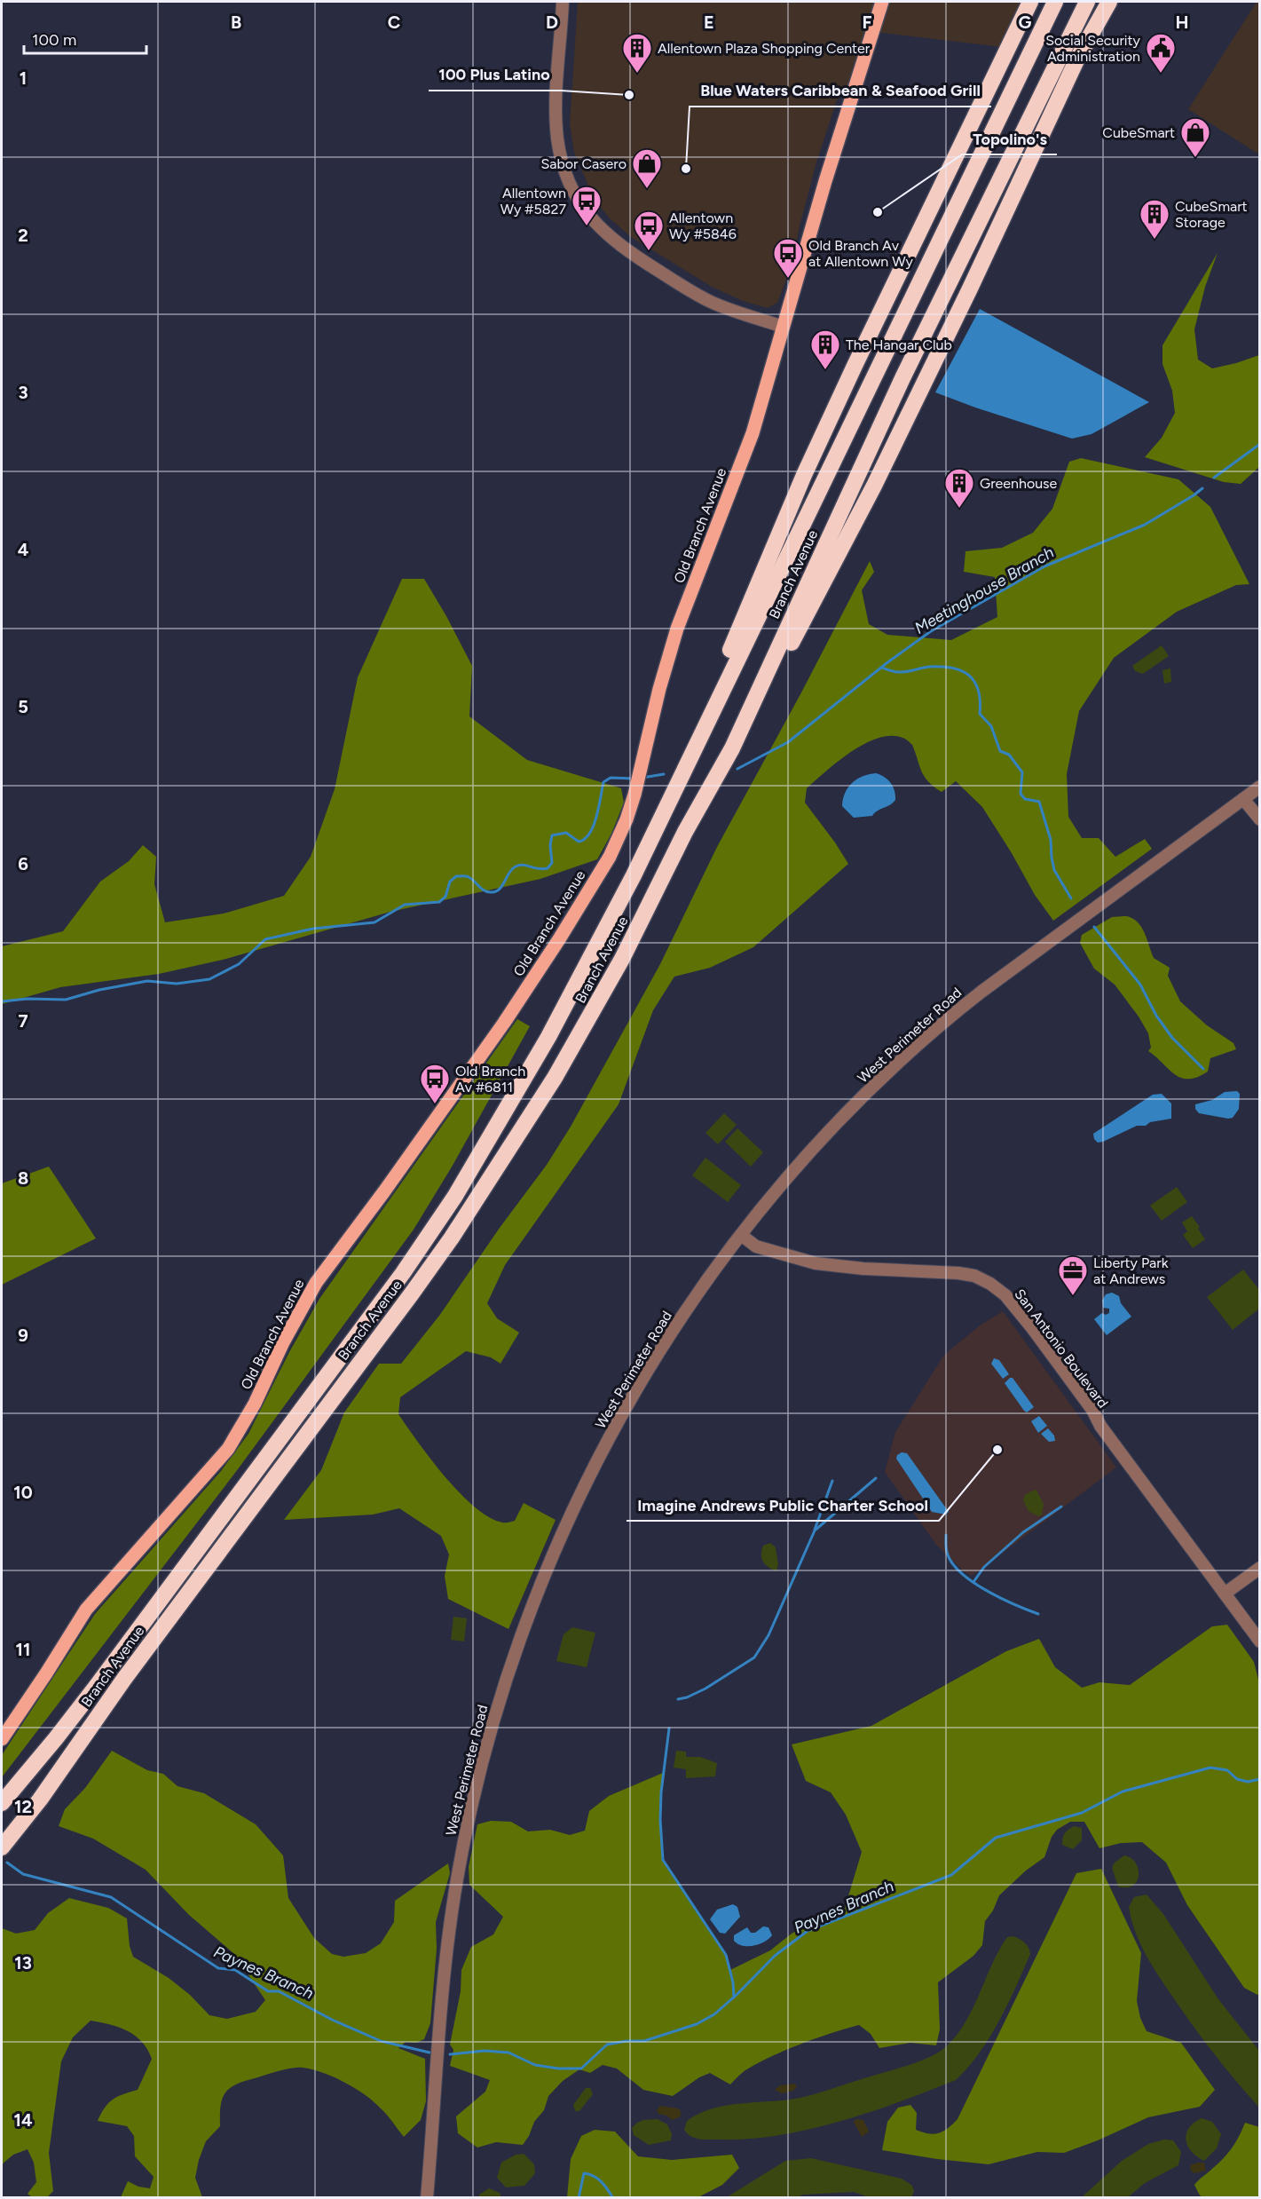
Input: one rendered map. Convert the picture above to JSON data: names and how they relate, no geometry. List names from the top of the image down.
{
  "streets": {
    "highway": ["Branch Avenue"],
    "main road": ["Old Branch Avenue"],
    "street": ["West Perimeter Road", "San Antonio Boulevard"]
  },
  "crossings": [
    ["West Perimeter Road", "San Antonio Boulevard"]
  ],
  "water": ["Meetinghouse Branch", "Paynes Branch"],
  "places": {
    "building": [
      "Allentown Plaza Shopping Center",
      "CubeSmart Storage",
      "The Hangar Club",
      "Greenhouse"
    ],
    "public building": ["Social Security Administration"],
    "other": [
      "100 Plus Latino",
      "Blue Waters Caribbean & Seafood Grill",
      "Topolino's",
      "Imagine Andrews Public Charter School"
    ],
    "shop": ["CubeSmart", "Sabor Casero"],
    "bus stop": [
      "Allentown Wy #5827",
      "Allentown Wy #5846",
      "Old Branch Av at Allentown Wy",
      "Old Branch Av #6811"
    ],
    "office": ["Liberty Park at Andrews"]
  },
  "scale_bar": "100 m",
  "grid": {
    "columns": [
      "B",
      "C",
      "D",
      "E",
      "F",
      "G",
      "H"
    ],
    "rows": [
      "1",
      "2",
      "3",
      "4",
      "5",
      "6",
      "7",
      "8",
      "9",
      "10",
      "11",
      "12",
      "13",
      "14"
    ]
  }
}
